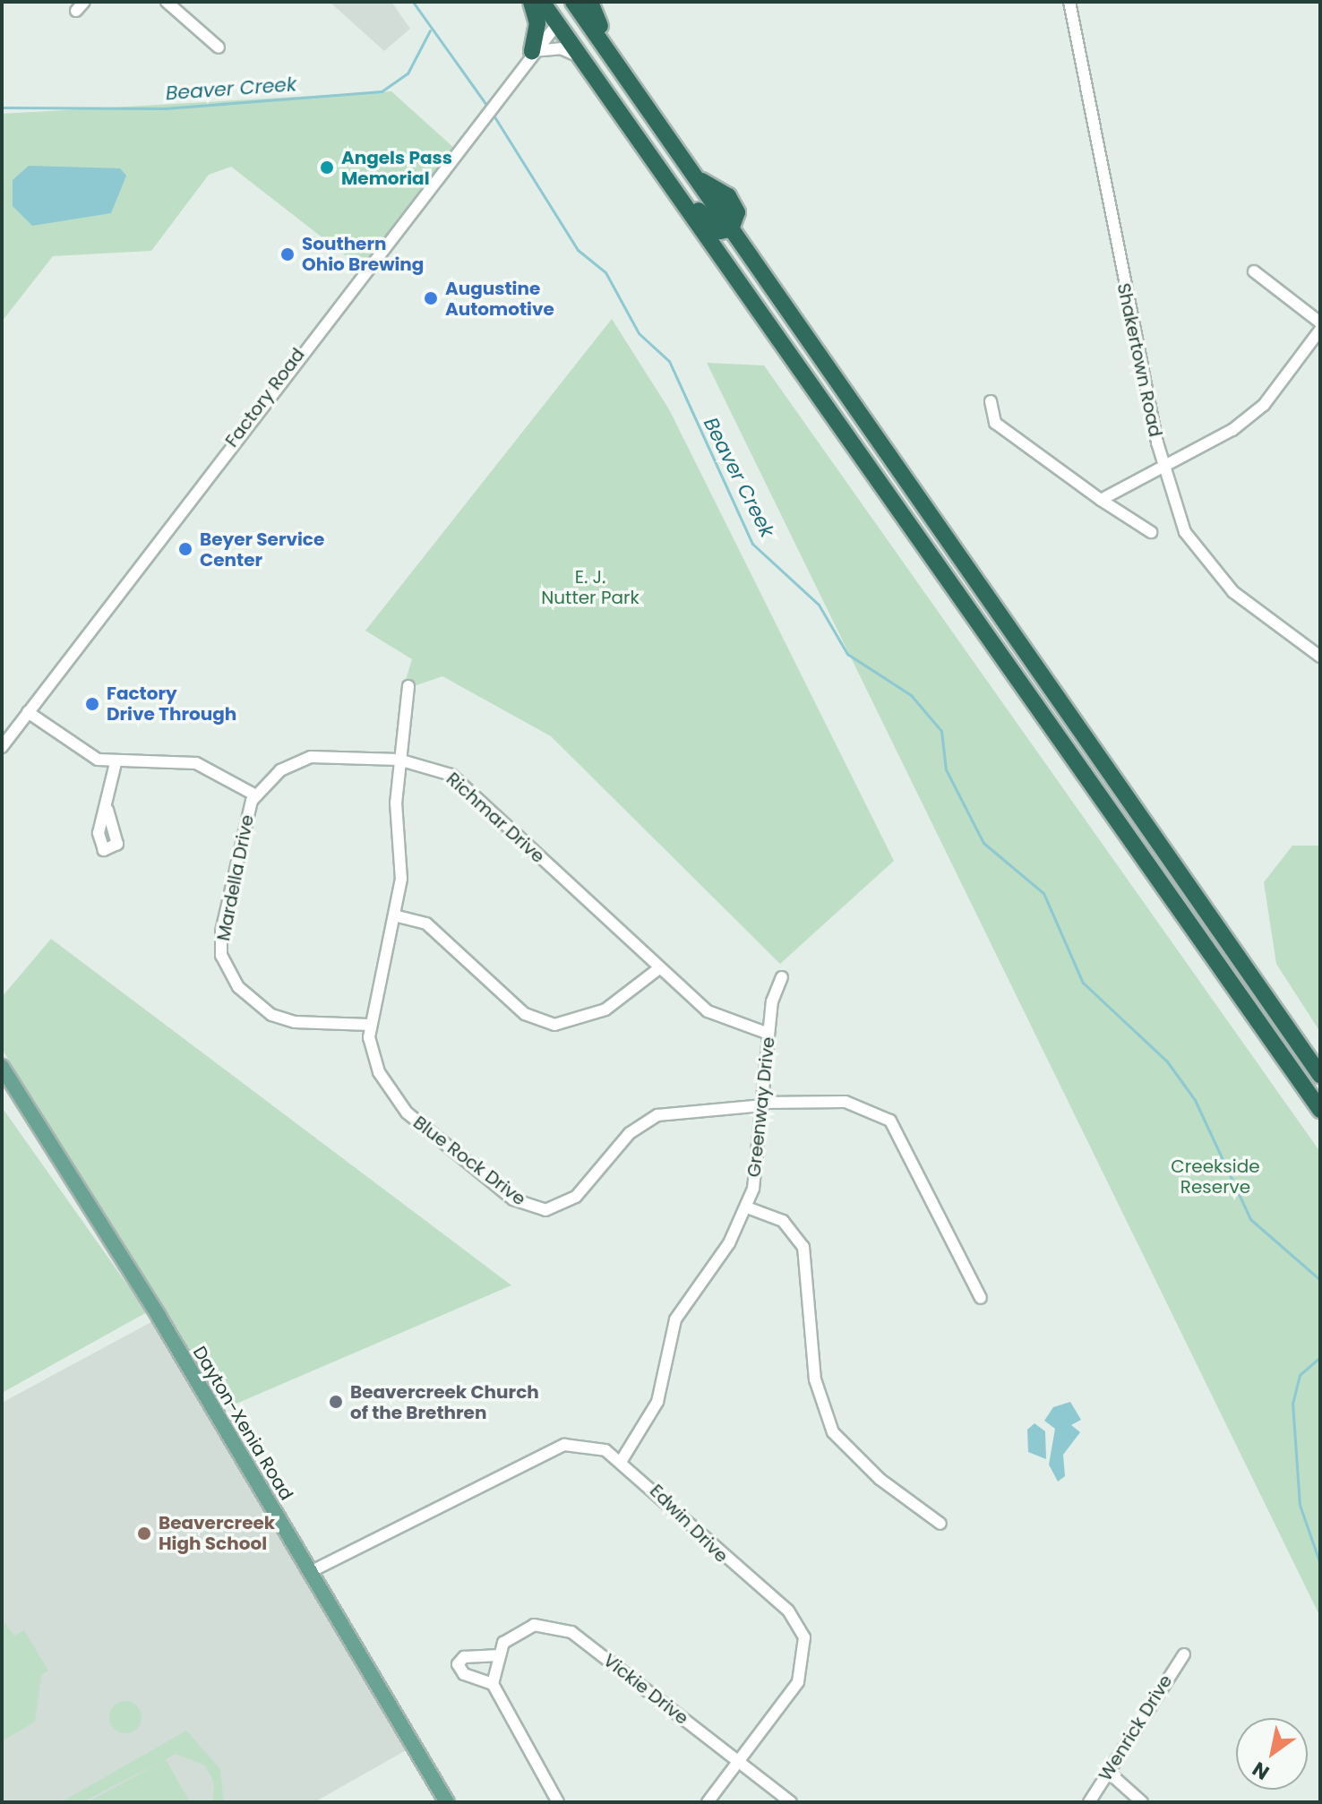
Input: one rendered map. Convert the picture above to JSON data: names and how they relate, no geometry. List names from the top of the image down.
{
  "streets": {
    "main road": ["Dayton-Xenia Road"],
    "street": [
      "Shakertown Road",
      "Factory Road",
      "Richmar Drive",
      "Mardella Drive",
      "Greenway Drive",
      "Blue Rock Drive",
      "Edwin Drive",
      "Vickie Drive",
      "Wenrick Drive"
    ]
  },
  "crossings": [
    ["Richmar Drive", "Mardella Drive"],
    ["Richmar Drive", "Greenway Drive"],
    ["Richmar Drive", "Blue Rock Drive"],
    ["Mardella Drive", "Blue Rock Drive"],
    ["Greenway Drive", "Blue Rock Drive"],
    ["Greenway Drive", "Edwin Drive"],
    ["Dayton-Xenia Road", "Edwin Drive"],
    ["Edwin Drive", "Vickie Drive"]
  ],
  "water": ["Beaver Creek"],
  "parks": ["E. J. Nutter Park", "Creekside Reserve"],
  "places": [
    "Angels Pass Memorial",
    "Southern Ohio Brewing",
    "Augustine Automotive",
    "Beyer Service Center",
    "Factory Drive Through",
    "Beavercreek Church of the Brethren",
    "Beavercreek High School"
  ],
  "north": "bottom left"
}
